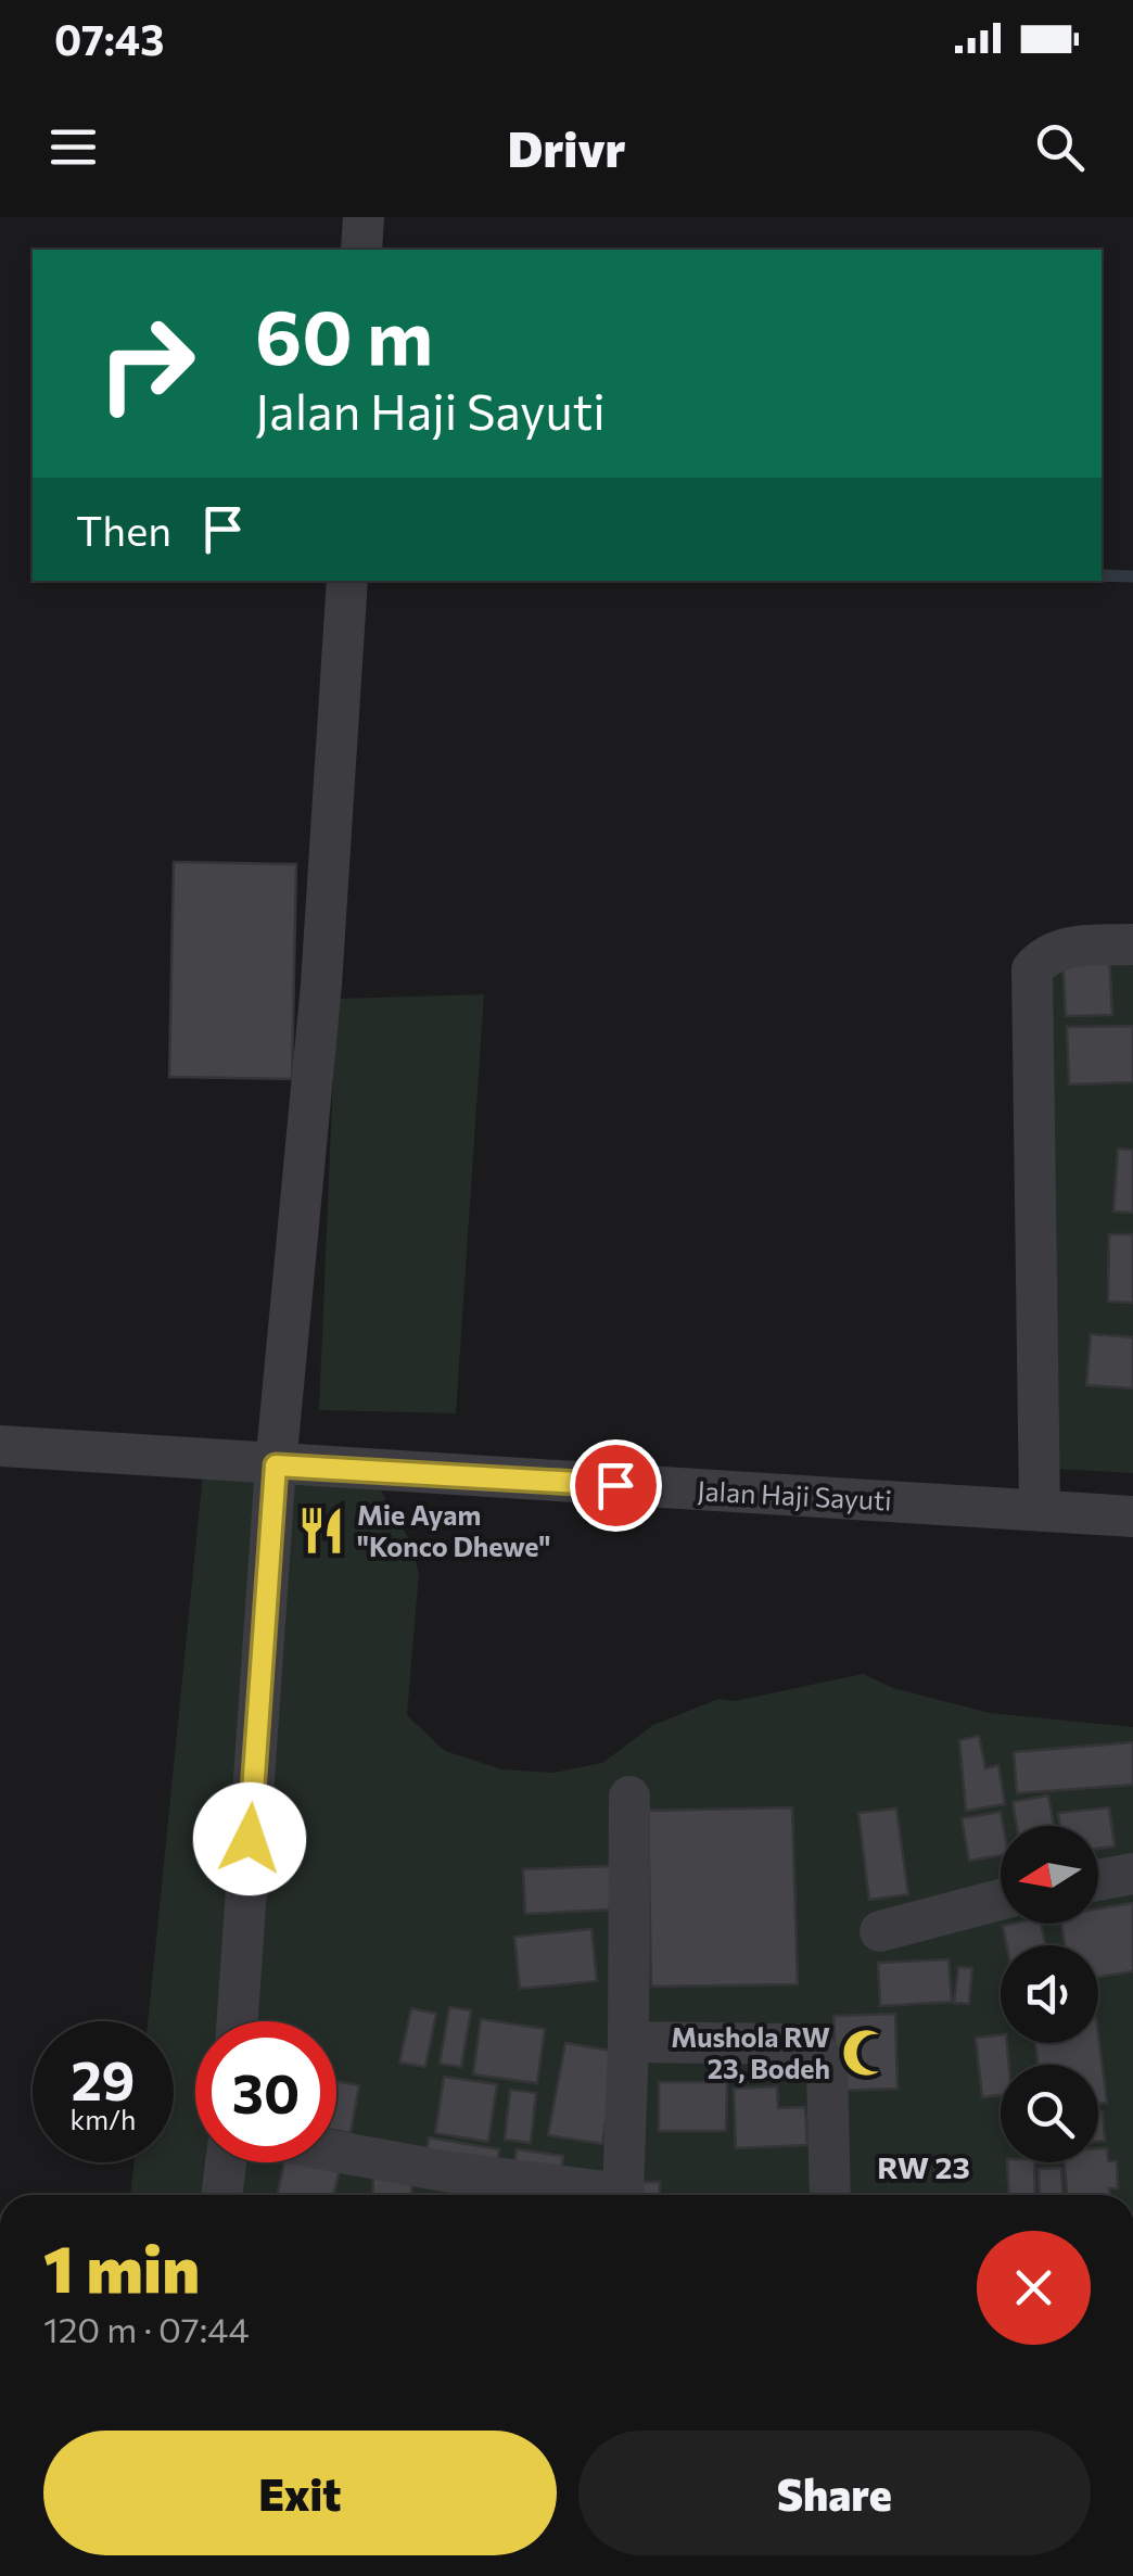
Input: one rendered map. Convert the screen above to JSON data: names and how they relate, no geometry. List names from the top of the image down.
{
  "streets": {
    "street": ["Jalan Haji Sayuti"]
  },
  "districts": ["RW 23"],
  "places": {
    "restaurant": ["Mie Ayam \"Konco Dhewe\""],
    "mosque": ["Mushola RW 23, Bodeh"]
  },
  "north": "left",
  "page": {
    "status": "07:43",
    "header": "Drivr",
    "turn": ["60 m", "Jalan Haji Sayuti"],
    "then": "Then",
    "speed": "29 km/h",
    "limit": "30",
    "heading": ["1 min", "120 m · 07:44"],
    "buttons": ["Exit", "Share"]
  }
}
